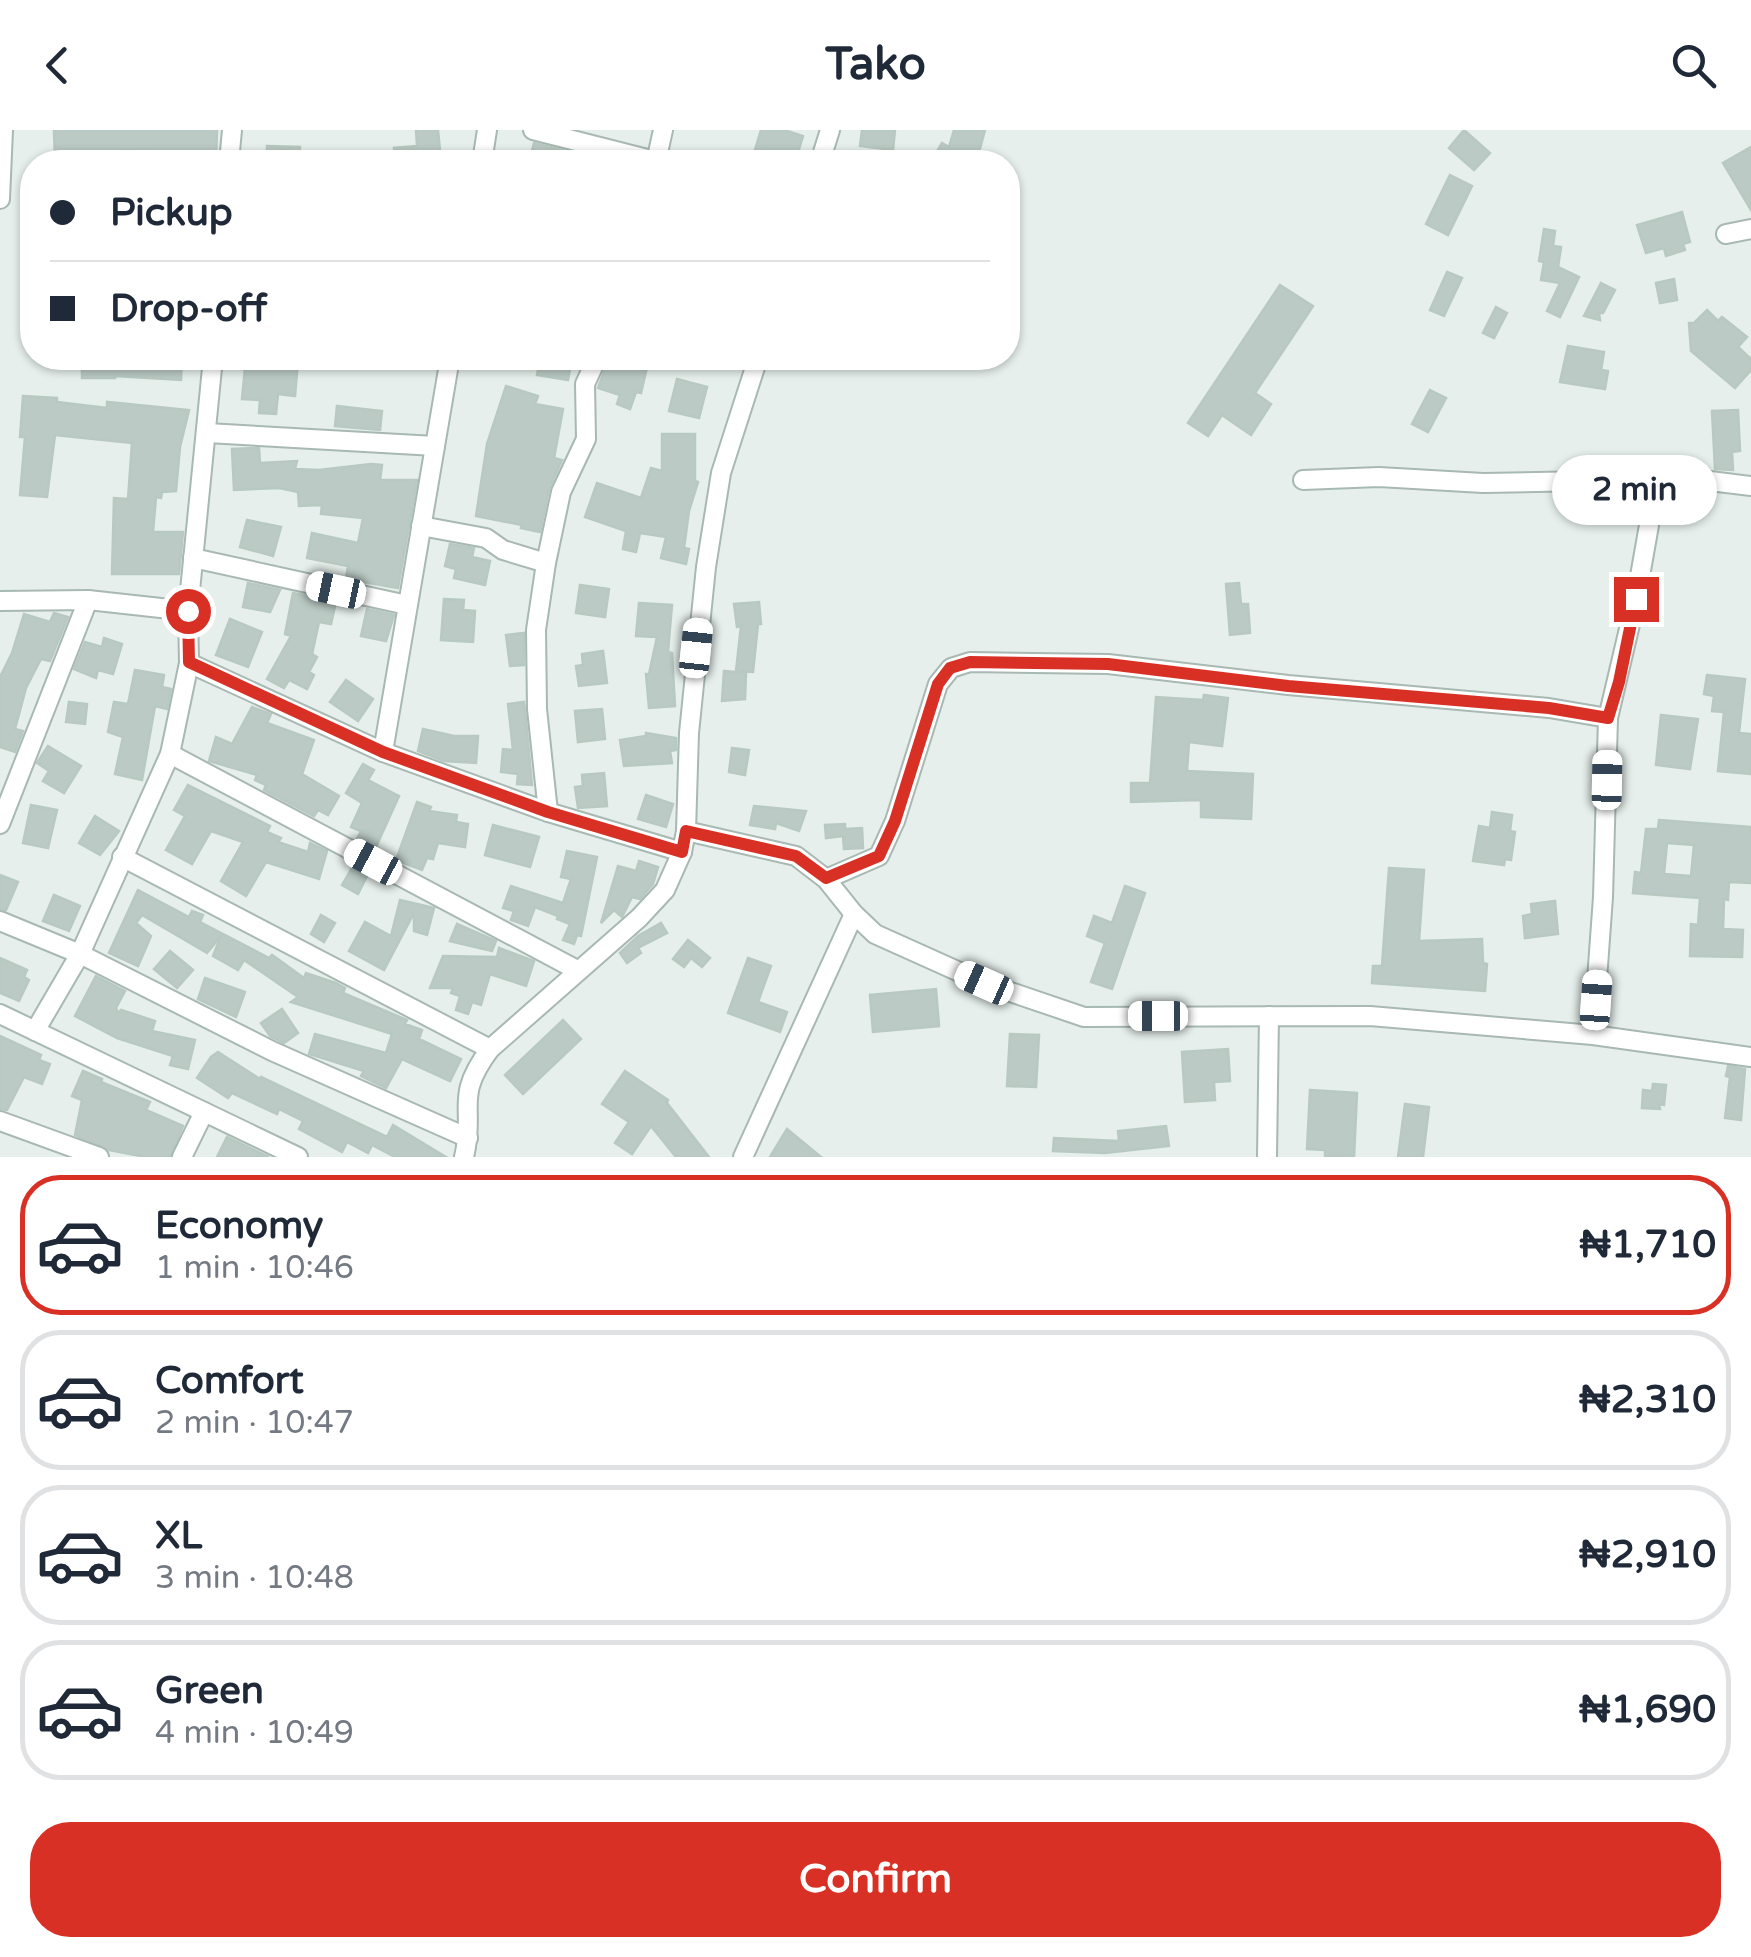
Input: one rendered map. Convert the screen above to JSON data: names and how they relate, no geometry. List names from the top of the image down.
{
  "page": {
    "header": "Tako",
    "banner": ["Pickup", "Drop-off"],
    "bubble": "2 min",
    "list": [
      {
        "name": "Economy",
        "note": "1 min · 10:46",
        "value": "₦1,710"
      },
      {
        "name": "Comfort",
        "note": "2 min · 10:47",
        "value": "₦2,310"
      },
      {
        "name": "XL",
        "note": "3 min · 10:48",
        "value": "₦2,910"
      },
      {
        "name": "Green",
        "note": "4 min · 10:49",
        "value": "₦1,690"
      }
    ],
    "buttons": "Confirm"
  }
}
